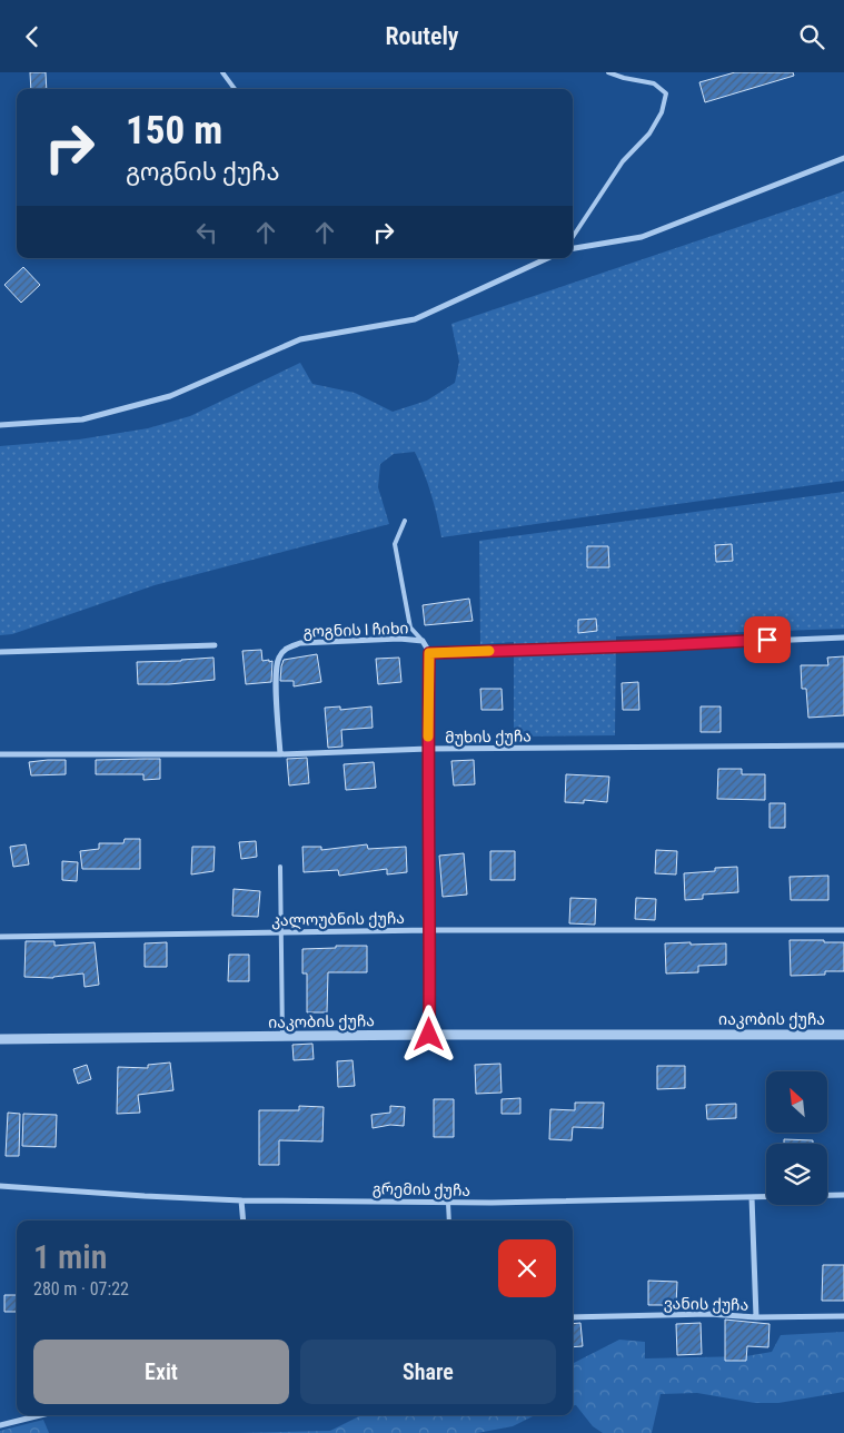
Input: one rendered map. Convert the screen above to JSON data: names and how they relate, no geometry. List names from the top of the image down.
{
  "streets": {
    "street": [
      "გოგნის I ჩიხი",
      "მუხის ქუჩა",
      "კალოუბნის ქუჩა",
      "იაკობის ქუჩა",
      "გრემის ქუჩა",
      "ვანის ქუჩა"
    ]
  },
  "crossings": [
    ["გოგნის I ჩიხი", "მუხის ქუჩა"]
  ],
  "north": "top left",
  "page": {
    "header": "Routely",
    "turn": ["150 m", "გოგნის ქუჩა"],
    "heading": ["1 min", "280 m · 07:22"],
    "buttons": ["Exit", "Share"]
  }
}
